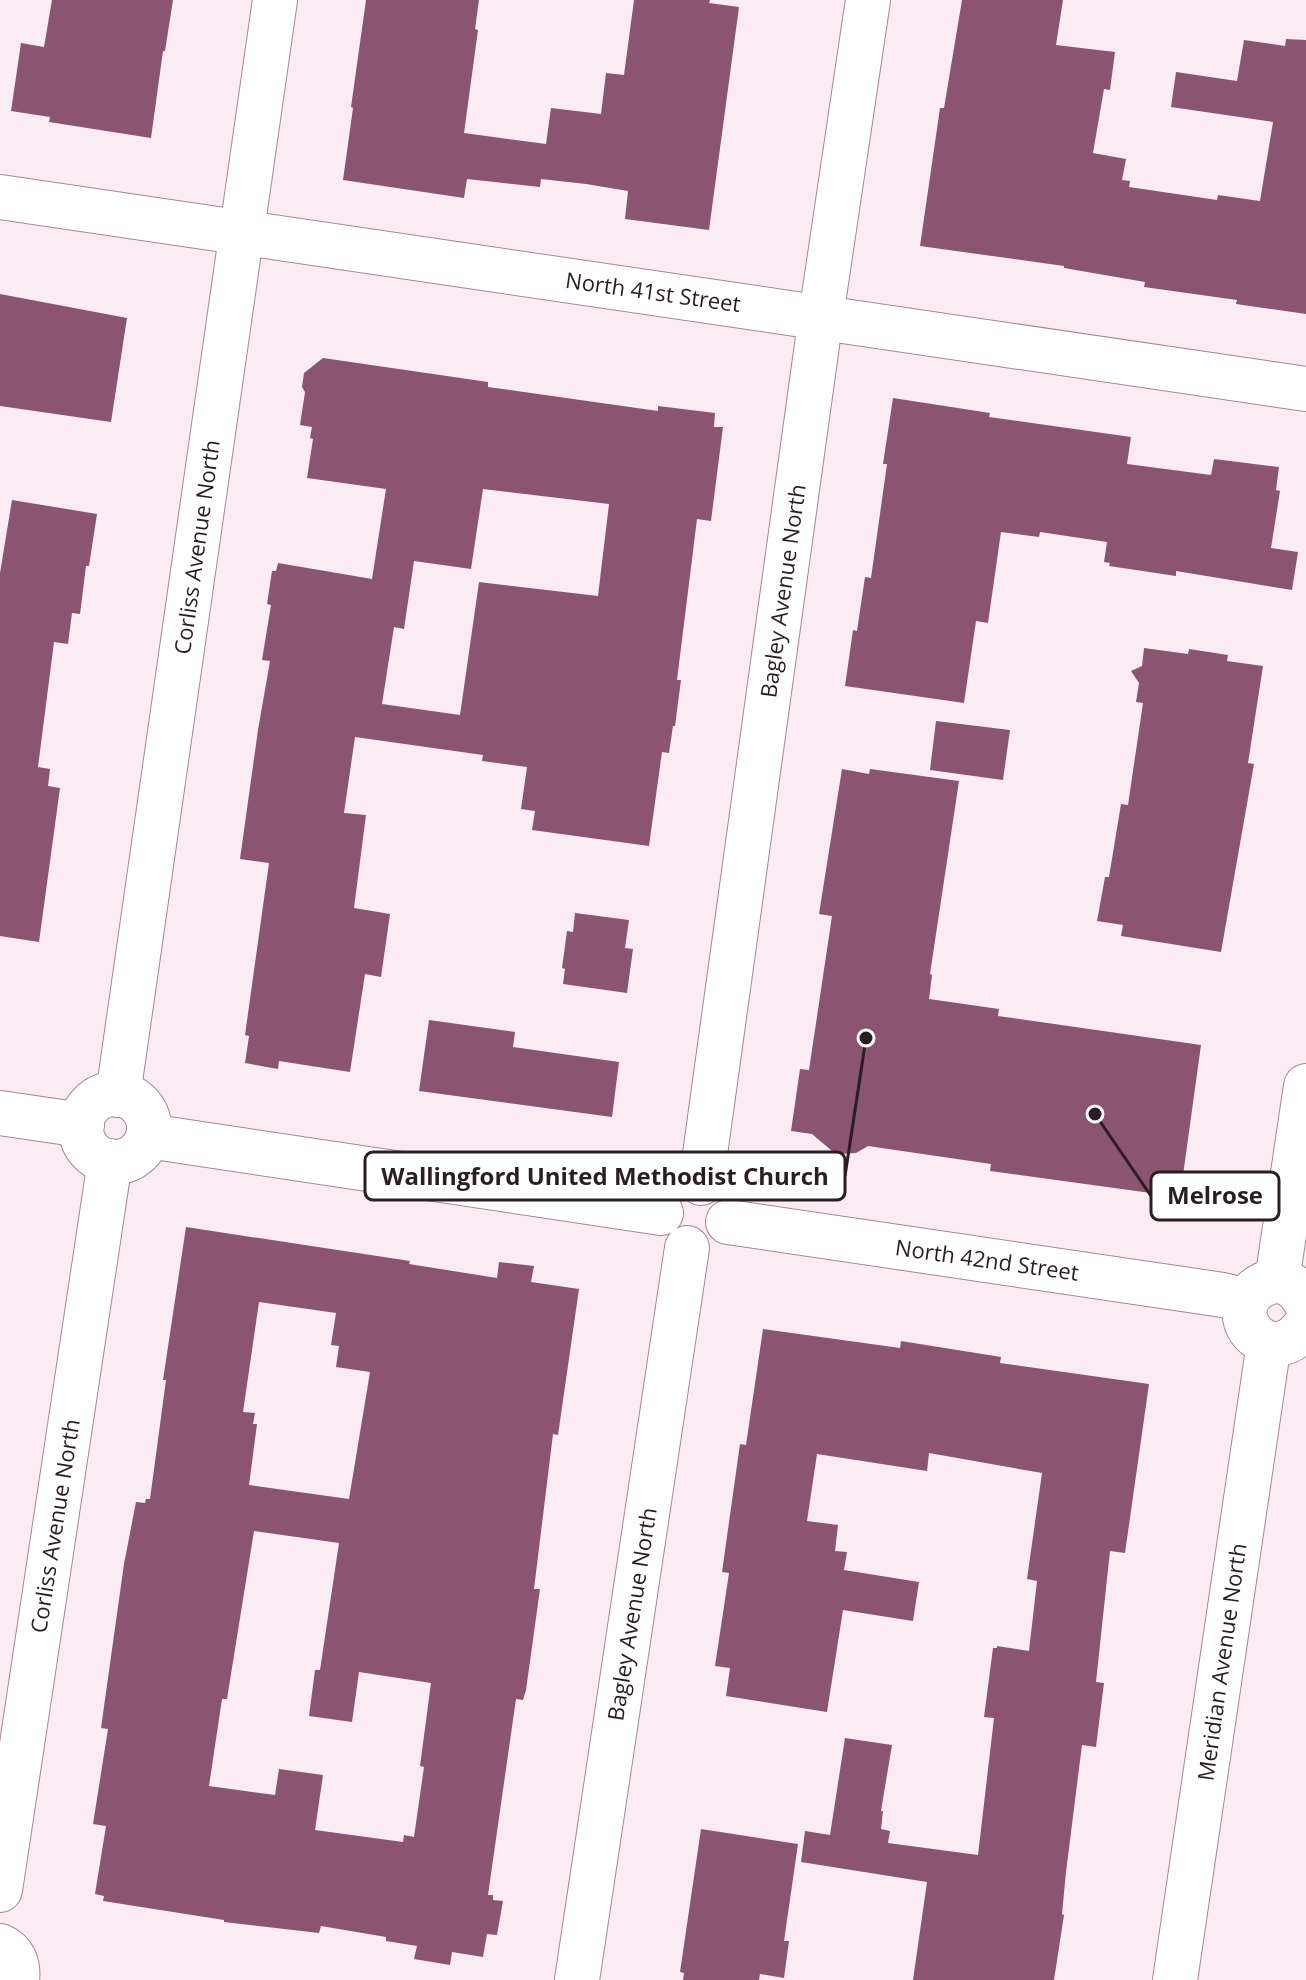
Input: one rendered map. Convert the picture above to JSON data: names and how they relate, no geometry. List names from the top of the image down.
{
  "streets": {
    "street": [
      "North 41st Street",
      "Corliss Avenue North",
      "Bagley Avenue North",
      "North 42nd Street",
      "Meridian Avenue North"
    ]
  },
  "crossings": [
    ["North 41st Street", "Corliss Avenue North"],
    ["North 41st Street", "Bagley Avenue North"],
    ["Bagley Avenue North", "North 42nd Street"]
  ],
  "places": ["Wallingford United Methodist Church", "Melrose"]
}
